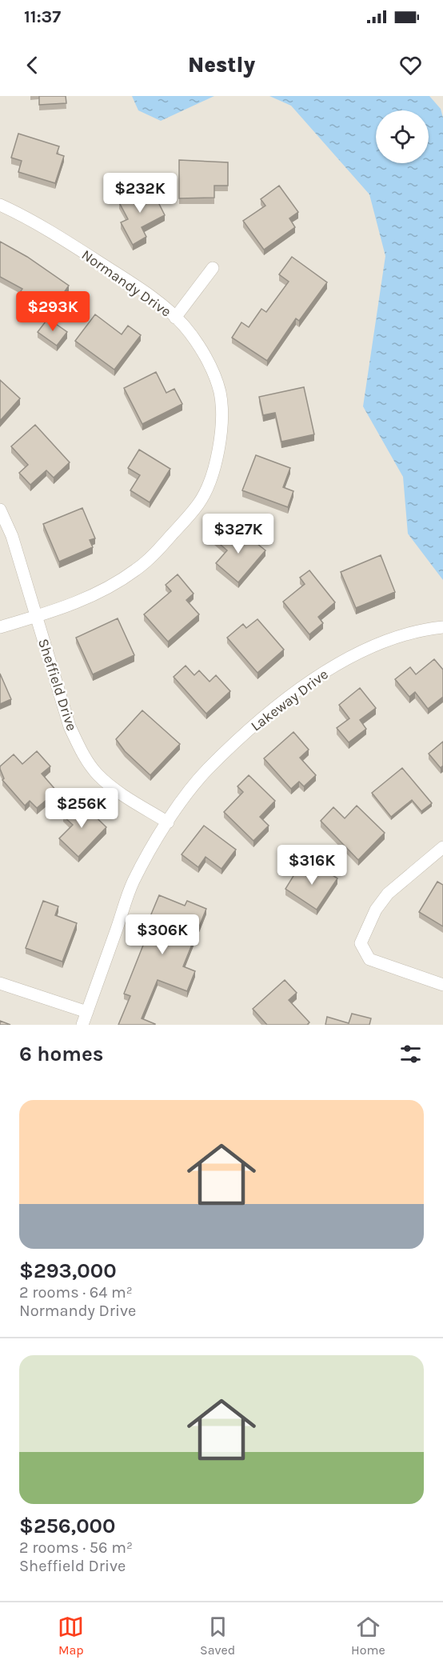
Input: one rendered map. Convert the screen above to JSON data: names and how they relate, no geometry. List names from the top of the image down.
{
  "streets": {
    "street": ["Normandy Drive", "Sheffield Drive", "Lakeway Drive"]
  },
  "crossings": [
    ["Normandy Drive", "Sheffield Drive"],
    ["Sheffield Drive", "Lakeway Drive"]
  ],
  "page": {
    "status": "11:37",
    "header": "Nestly",
    "price": [
      "$232K",
      "$293K",
      "$327K",
      "$256K",
      "$316K",
      "$306K"
    ],
    "heading": "6 homes",
    "list": [
      {
        "name": "$293,000",
        "note": "2 rooms · 64 m² · Normandy Drive"
      },
      {
        "name": "$256,000",
        "note": "2 rooms · 56 m² · Sheffield Drive"
      }
    ],
    "tabs": ["Map", "Saved", "Home"]
  }
}
